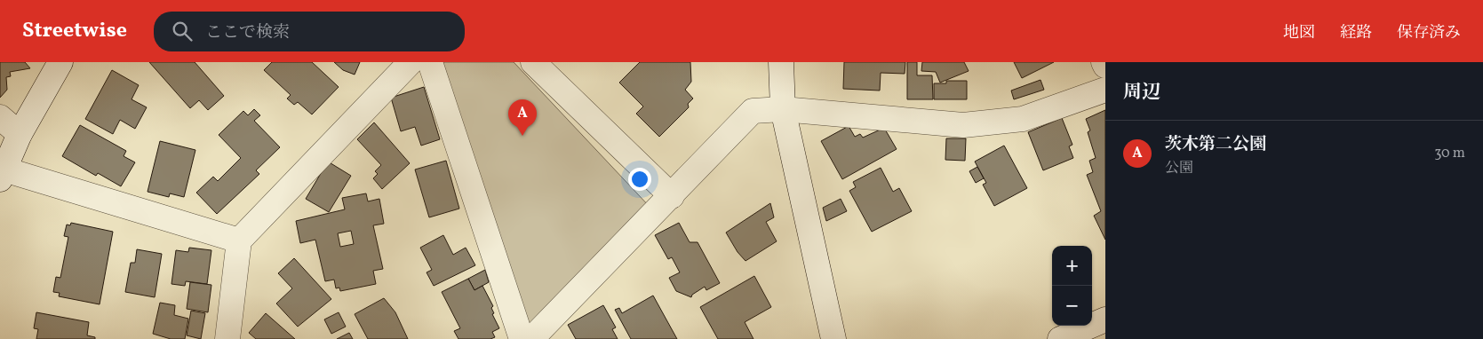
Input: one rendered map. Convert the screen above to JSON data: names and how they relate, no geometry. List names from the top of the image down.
{
  "page": {
    "header": "Streetwise",
    "search": "ここで検索",
    "nav": ["地図", "経路", "保存済み"],
    "heading": "周辺",
    "pins": "A",
    "list": [
      {
        "mark": "A",
        "name": "茨木第二公園",
        "note": "公園",
        "value": "30 m"
      }
    ],
    "map_buttons": ["+", "−"]
  }
}
